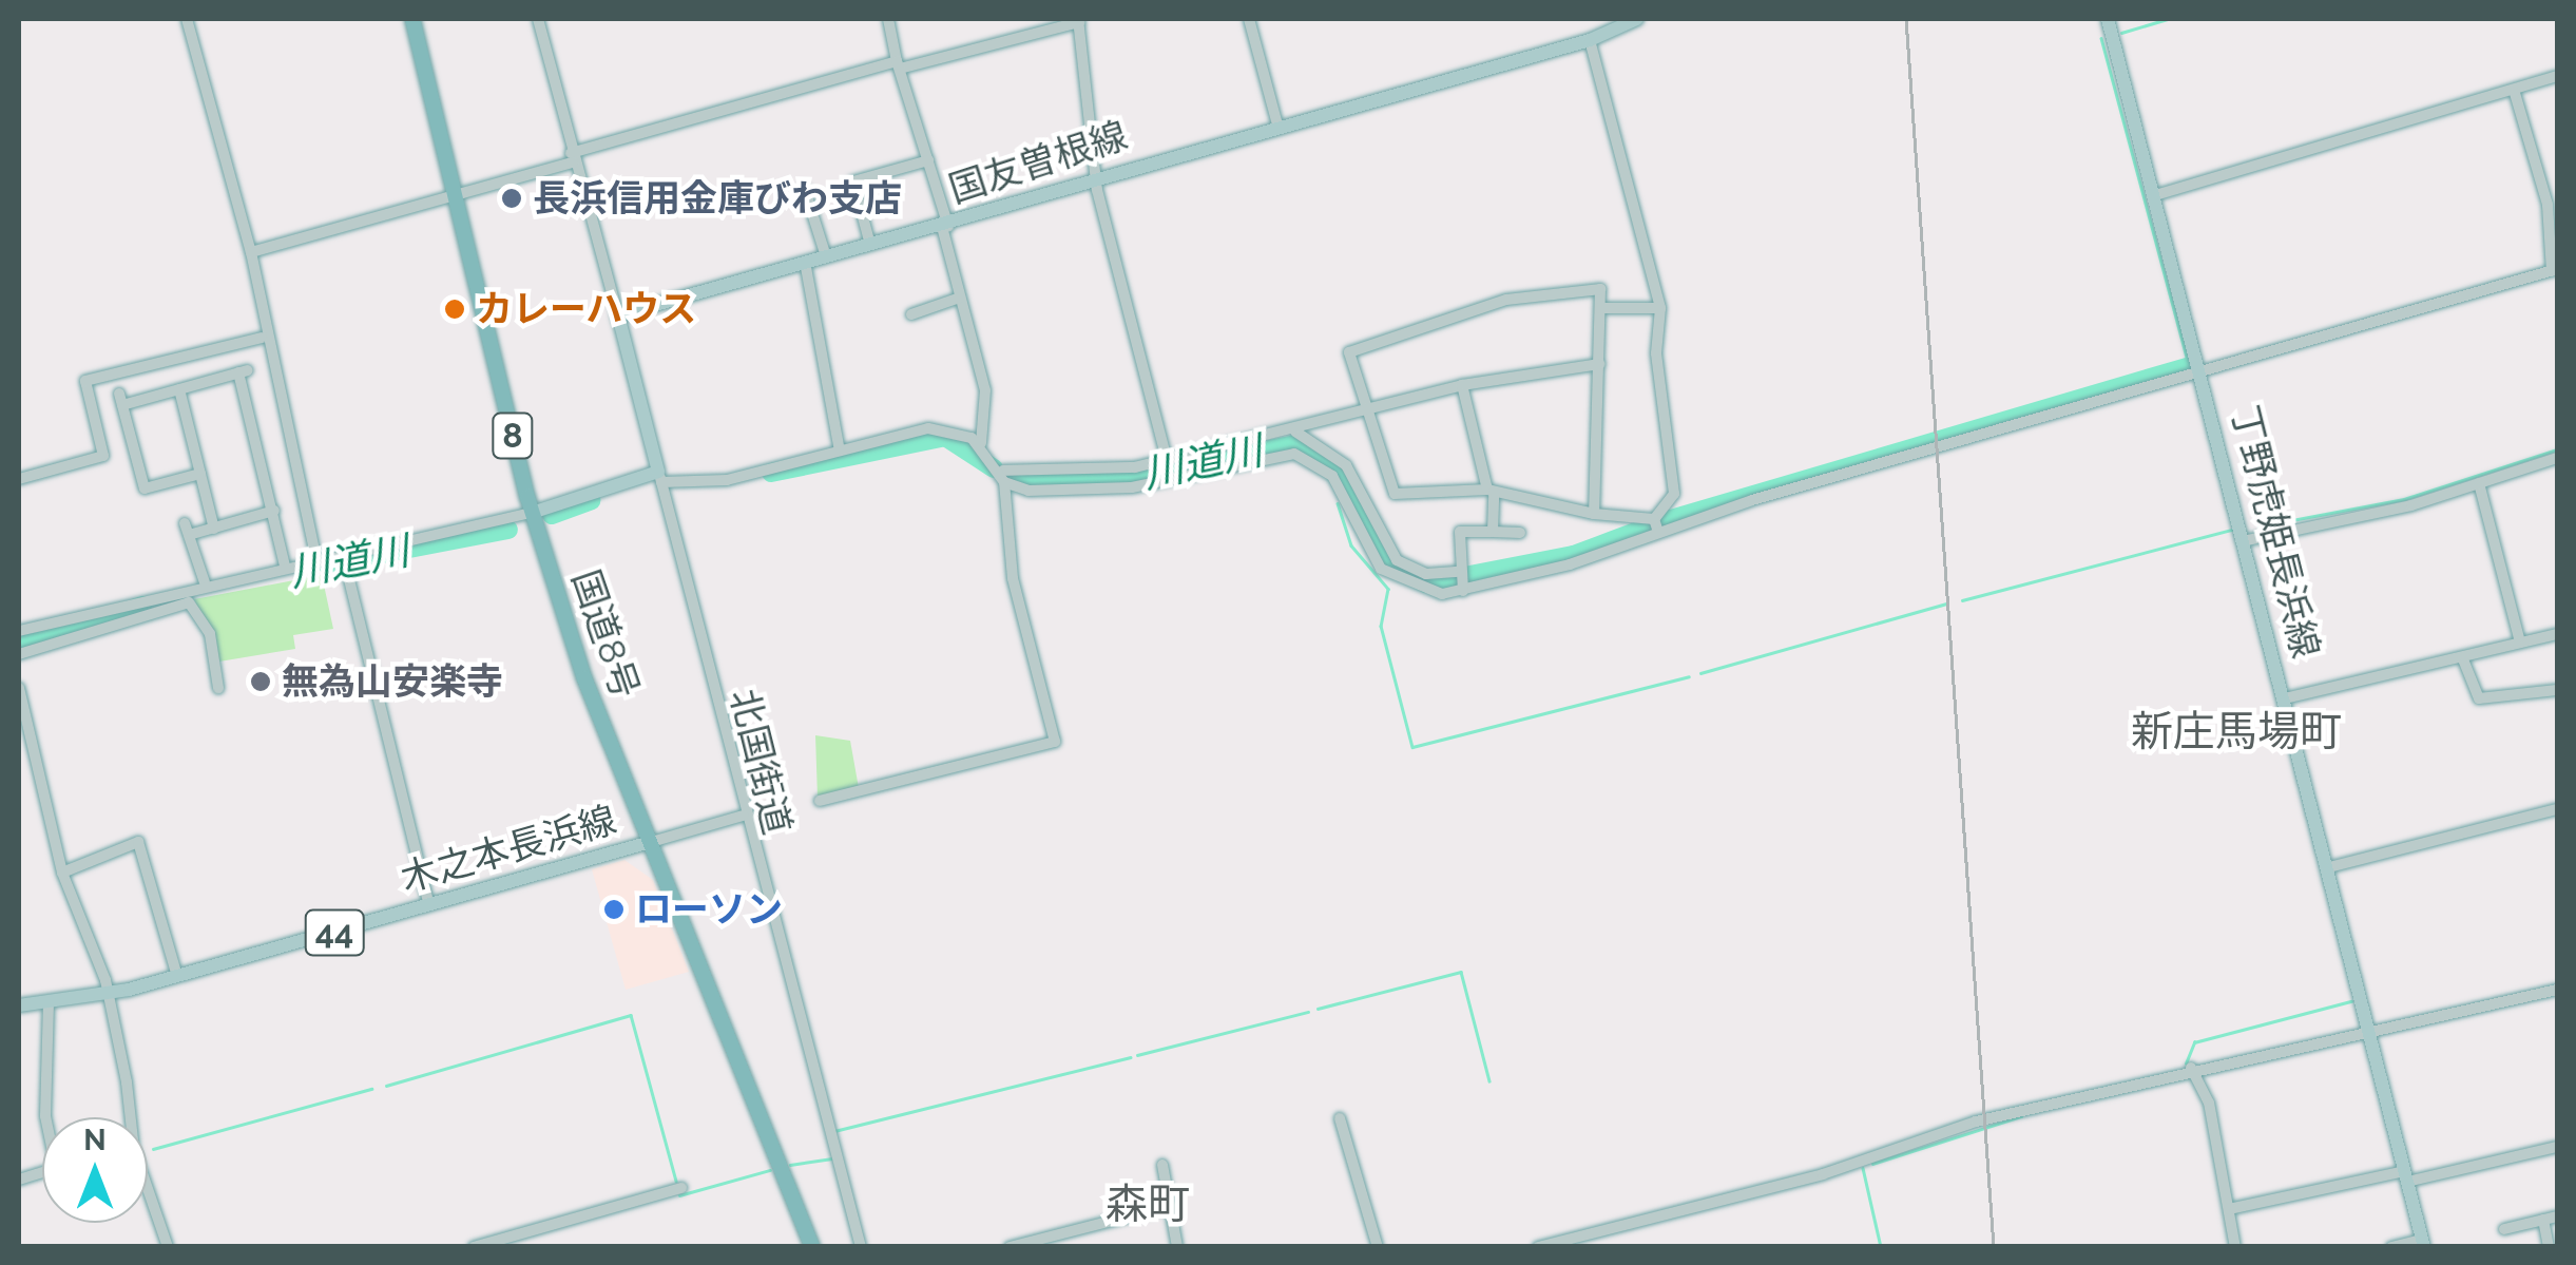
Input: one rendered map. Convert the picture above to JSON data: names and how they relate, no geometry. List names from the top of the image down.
{
  "streets": {
    "highway": ["8", "国道8号"],
    "main road": [
      "国友曽根線",
      "丁野虎姫長浜線",
      "木之本長浜線",
      "44"
    ],
    "street": ["北国街道"]
  },
  "crossings": [
    ["国道8号", "木之本長浜線"]
  ],
  "districts": ["新庄馬場町", "森町"],
  "water": ["川道川"],
  "places": [
    "長浜信用金庫びわ支店",
    "カレーハウス",
    "無為山安楽寺",
    "ローソン"
  ],
  "north": "top"
}
